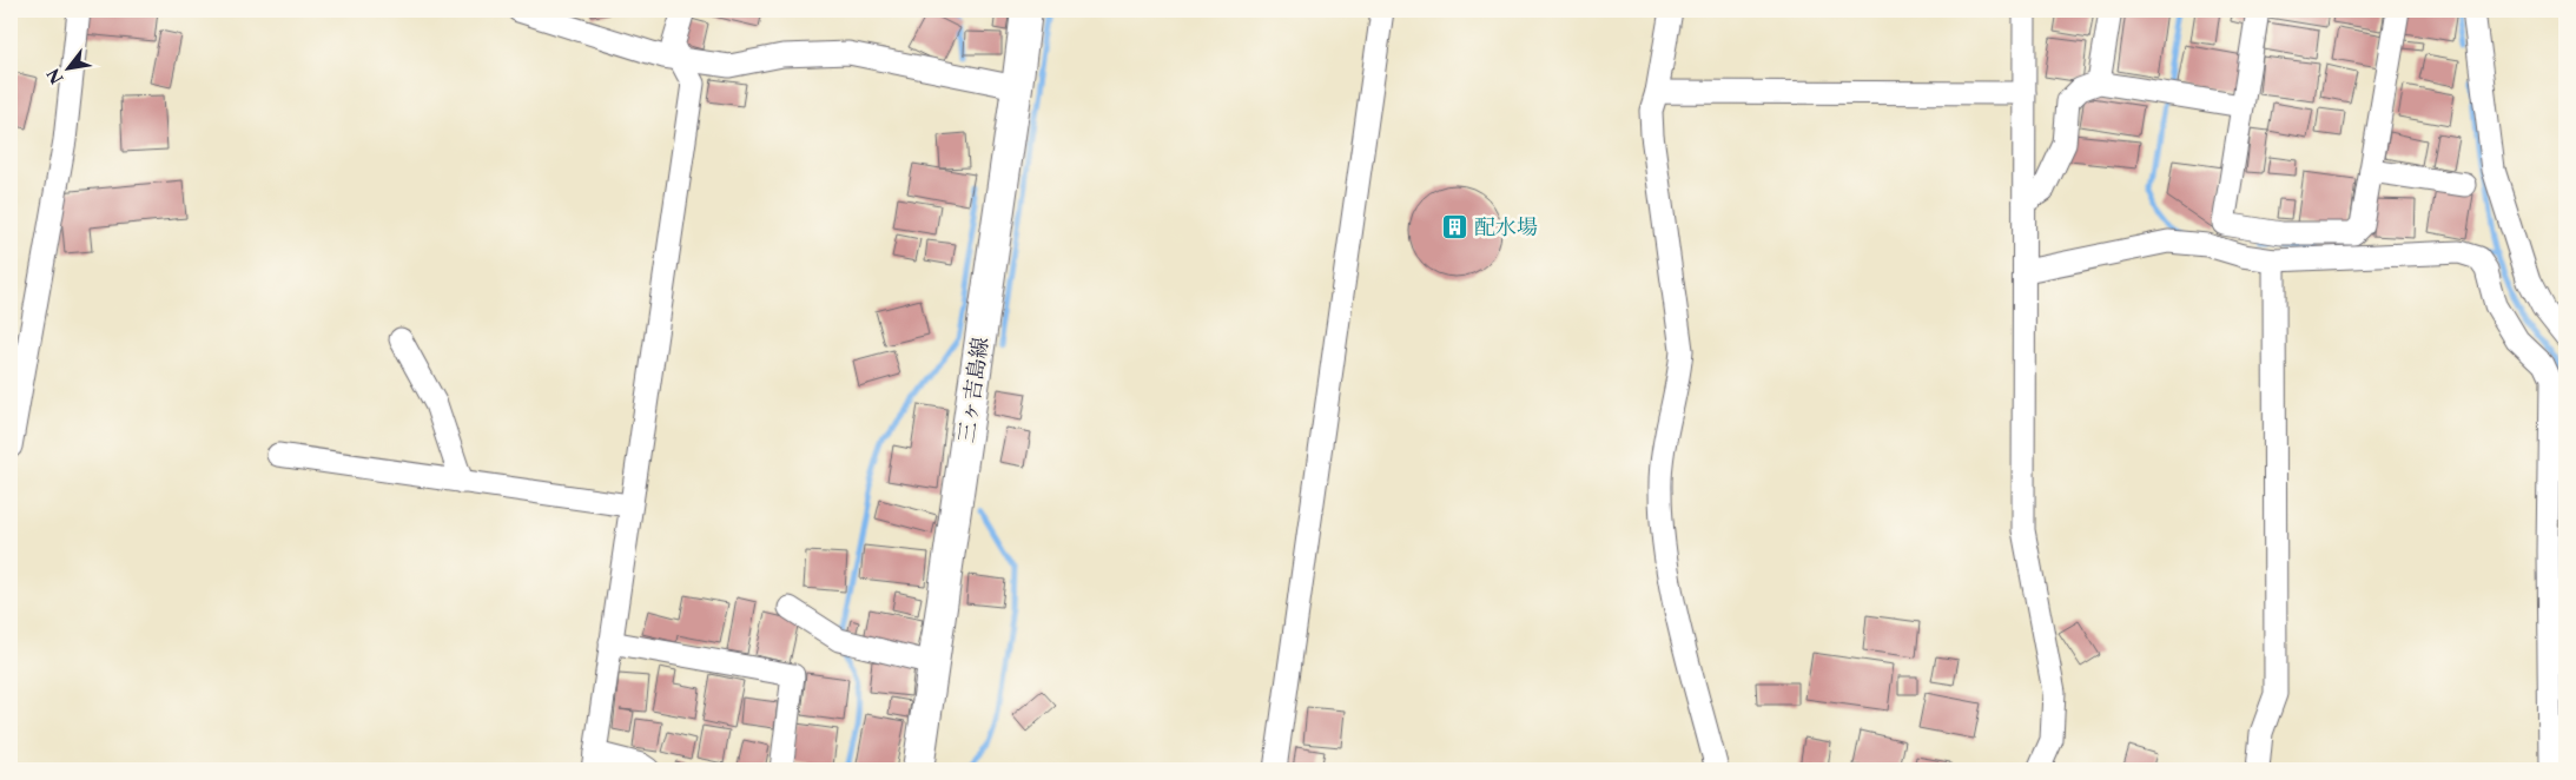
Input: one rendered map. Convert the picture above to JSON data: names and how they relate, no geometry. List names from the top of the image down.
{
  "streets": {
    "main road": ["三ヶ吉島線"]
  },
  "places": {
    "building": ["配水場"]
  },
  "north": "bottom left"
}
